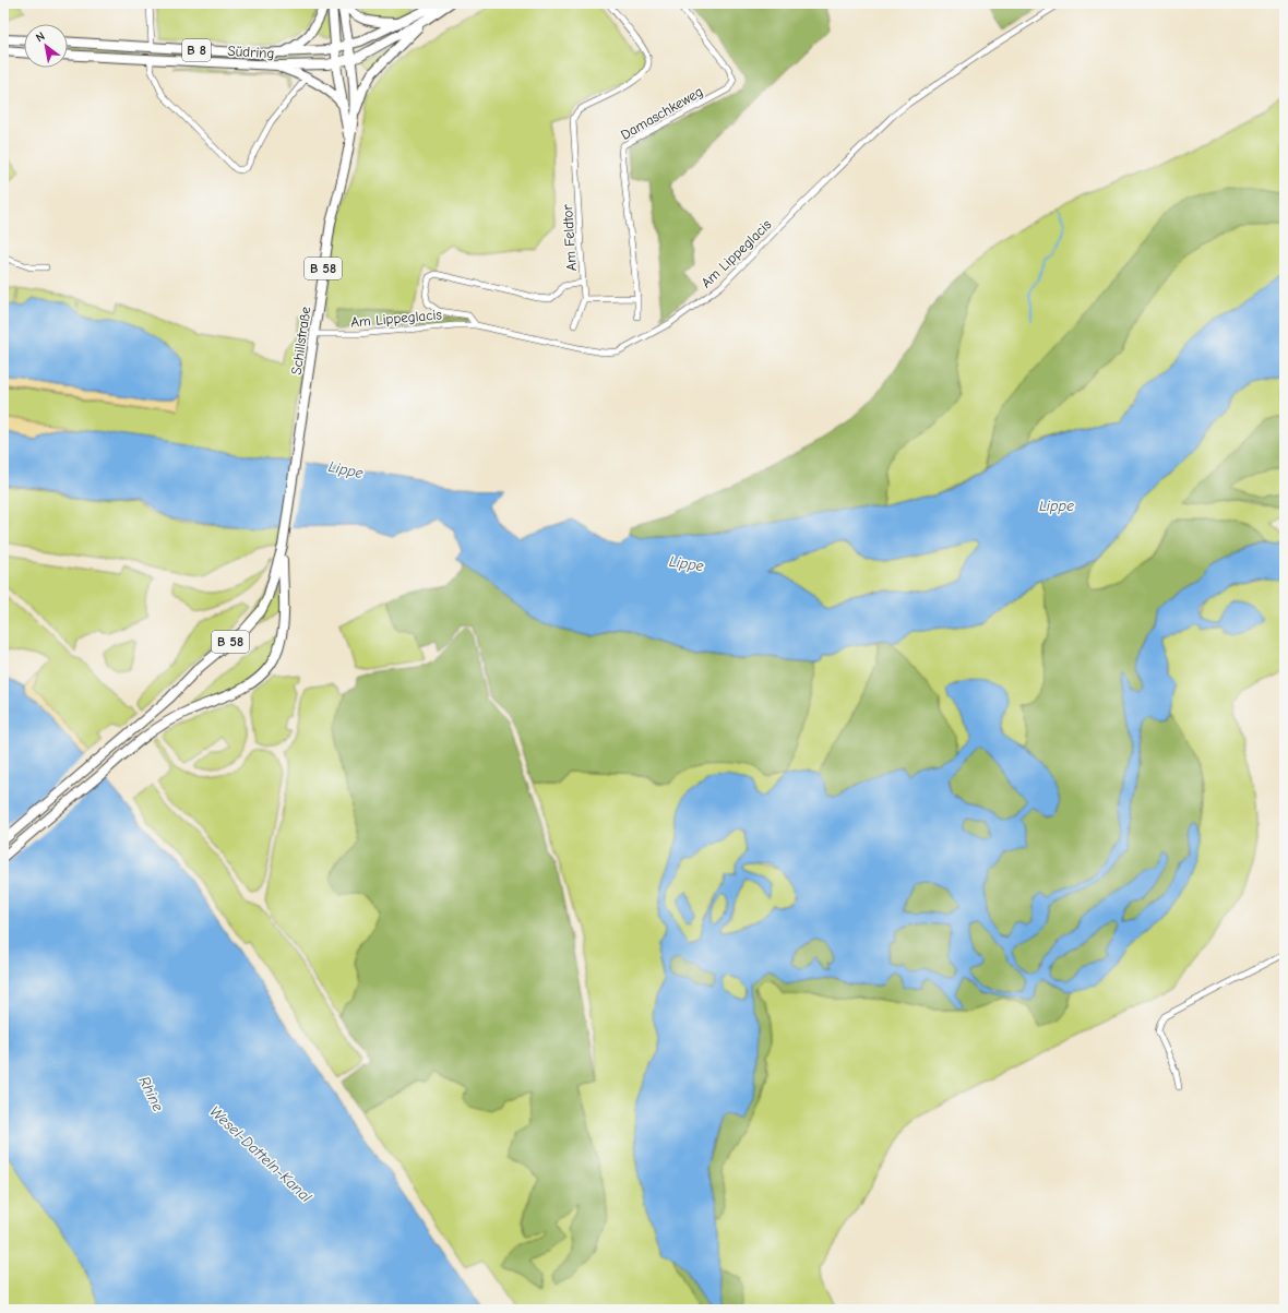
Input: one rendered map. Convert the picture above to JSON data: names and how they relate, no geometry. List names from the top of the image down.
{
  "streets": {
    "main road": [
      "B 8",
      "Südring",
      "B 58",
      "Schillstraße"
    ],
    "street": ["Damaschkeweg", "Am Feldtor", "Am Lippeglacis"]
  },
  "crossings": [
    ["B 8", "Südring"],
    ["B 8", "Schillstraße"],
    ["Südring", "Schillstraße"],
    ["Am Feldtor", "Am Lippeglacis"],
    ["Am Lippeglacis", "Schillstraße"],
    ["B 58", "Schillstraße"]
  ],
  "water": ["Lippe", "Rhine", "Wesel-Datteln-Kanal"],
  "north": "top left"
}
